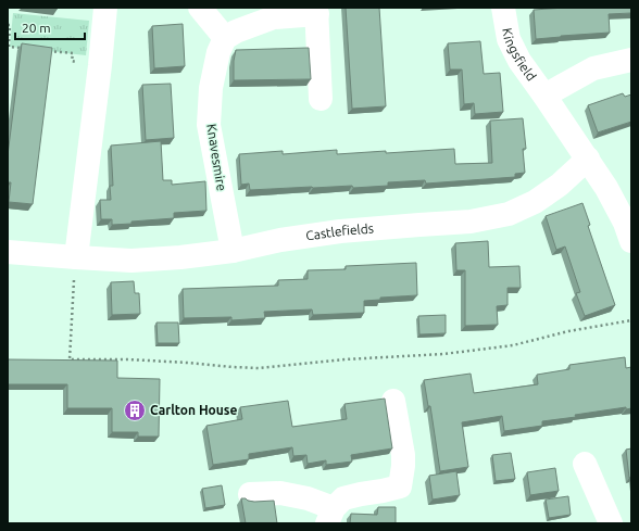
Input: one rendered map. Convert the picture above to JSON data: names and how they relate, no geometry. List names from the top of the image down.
{
  "streets": {
    "street": ["Kingsfield", "Knavesmire", "Castlefields"]
  },
  "crossings": [
    ["Knavesmire", "Castlefields"]
  ],
  "places": {
    "building": ["Carlton House"]
  },
  "scale_bar": "20 m"
}
